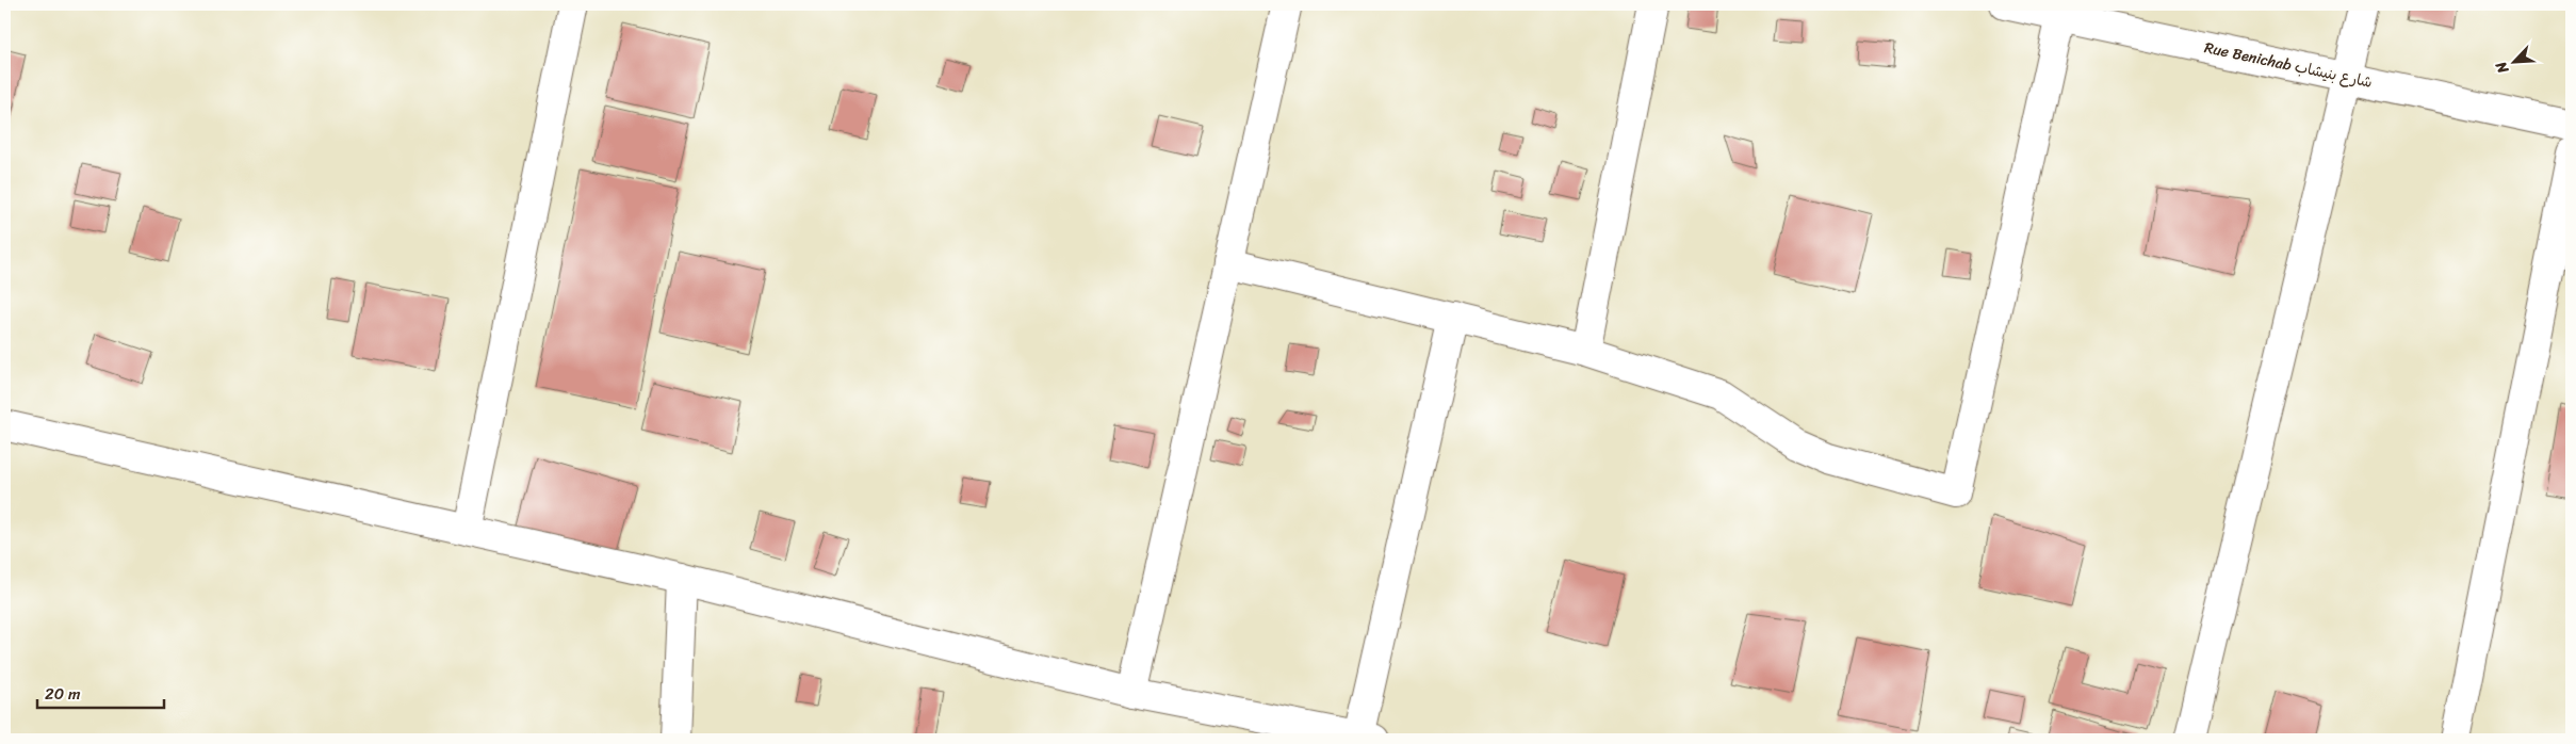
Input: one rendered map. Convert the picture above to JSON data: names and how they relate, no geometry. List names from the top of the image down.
{
  "streets": {
    "street": ["Rue Benichab شارع بنيشاب"]
  },
  "scale_bar": "20 m",
  "north": "bottom left"
}
